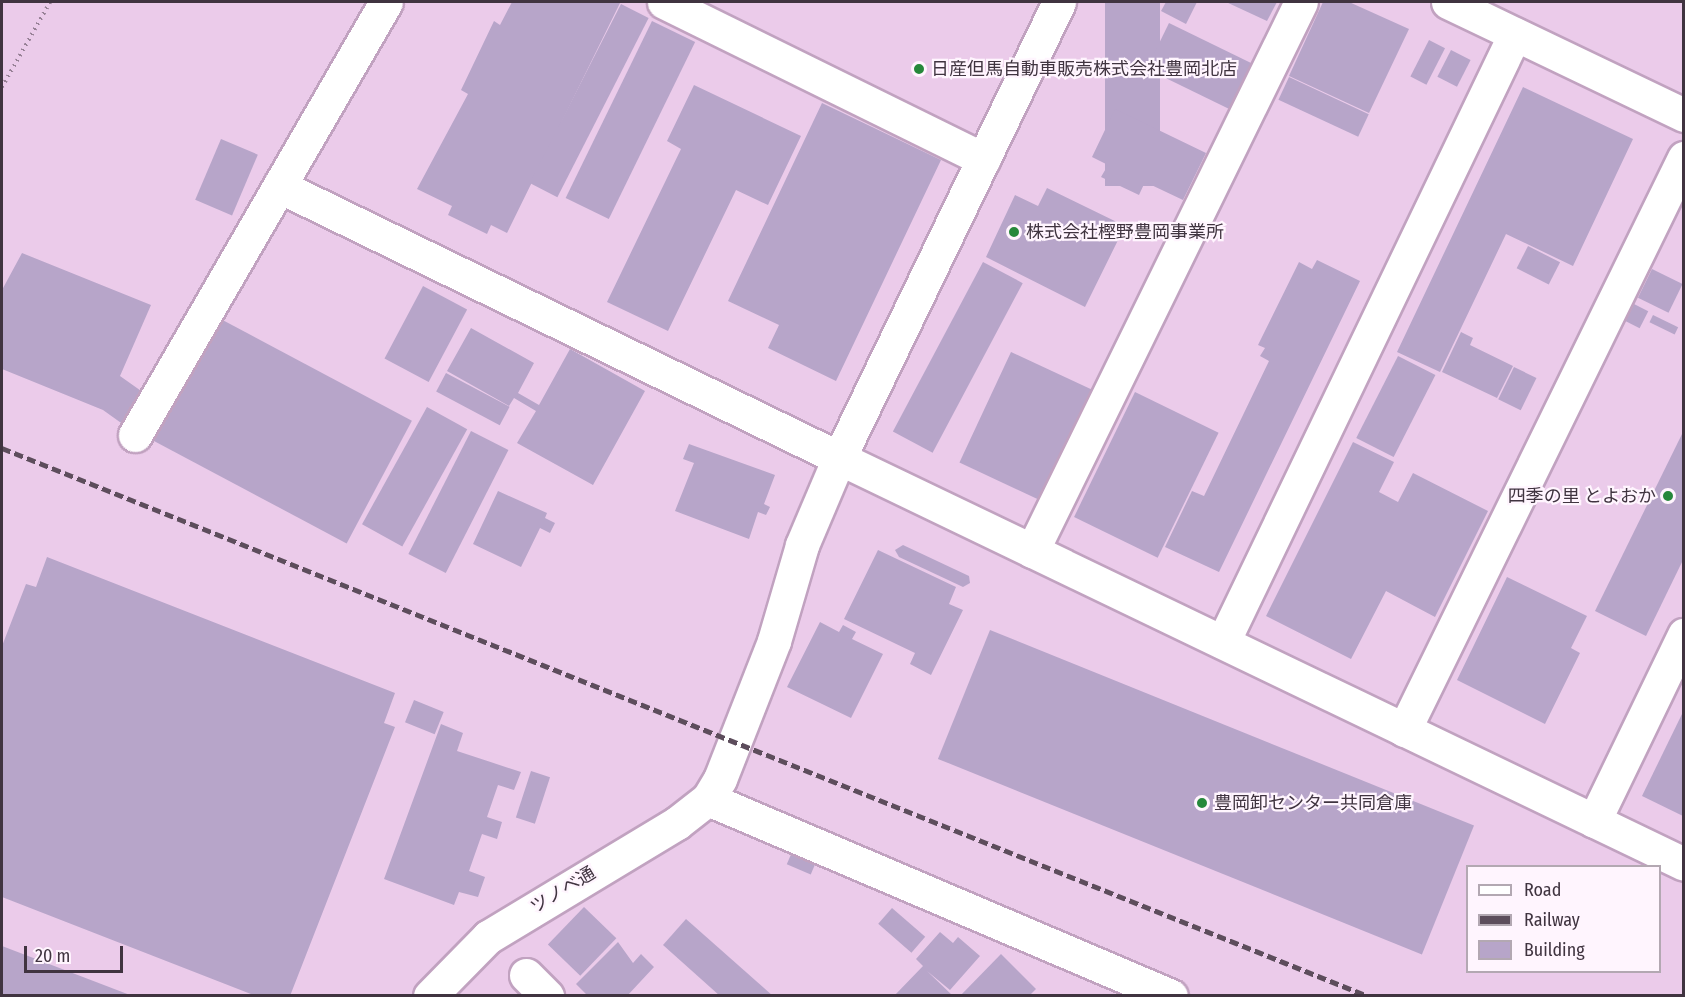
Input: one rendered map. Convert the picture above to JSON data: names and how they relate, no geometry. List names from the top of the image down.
{
  "streets": {
    "street": ["ツノベ通"]
  },
  "places": [
    "日産但馬自動車販売株式会社豊岡北店",
    "株式会社樫野豊岡事業所",
    "四季の里 とよおか",
    "豊岡卸センター共同倉庫"
  ],
  "legend": ["Road", "Railway", "Building"],
  "scale_bar": "20 m"
}
